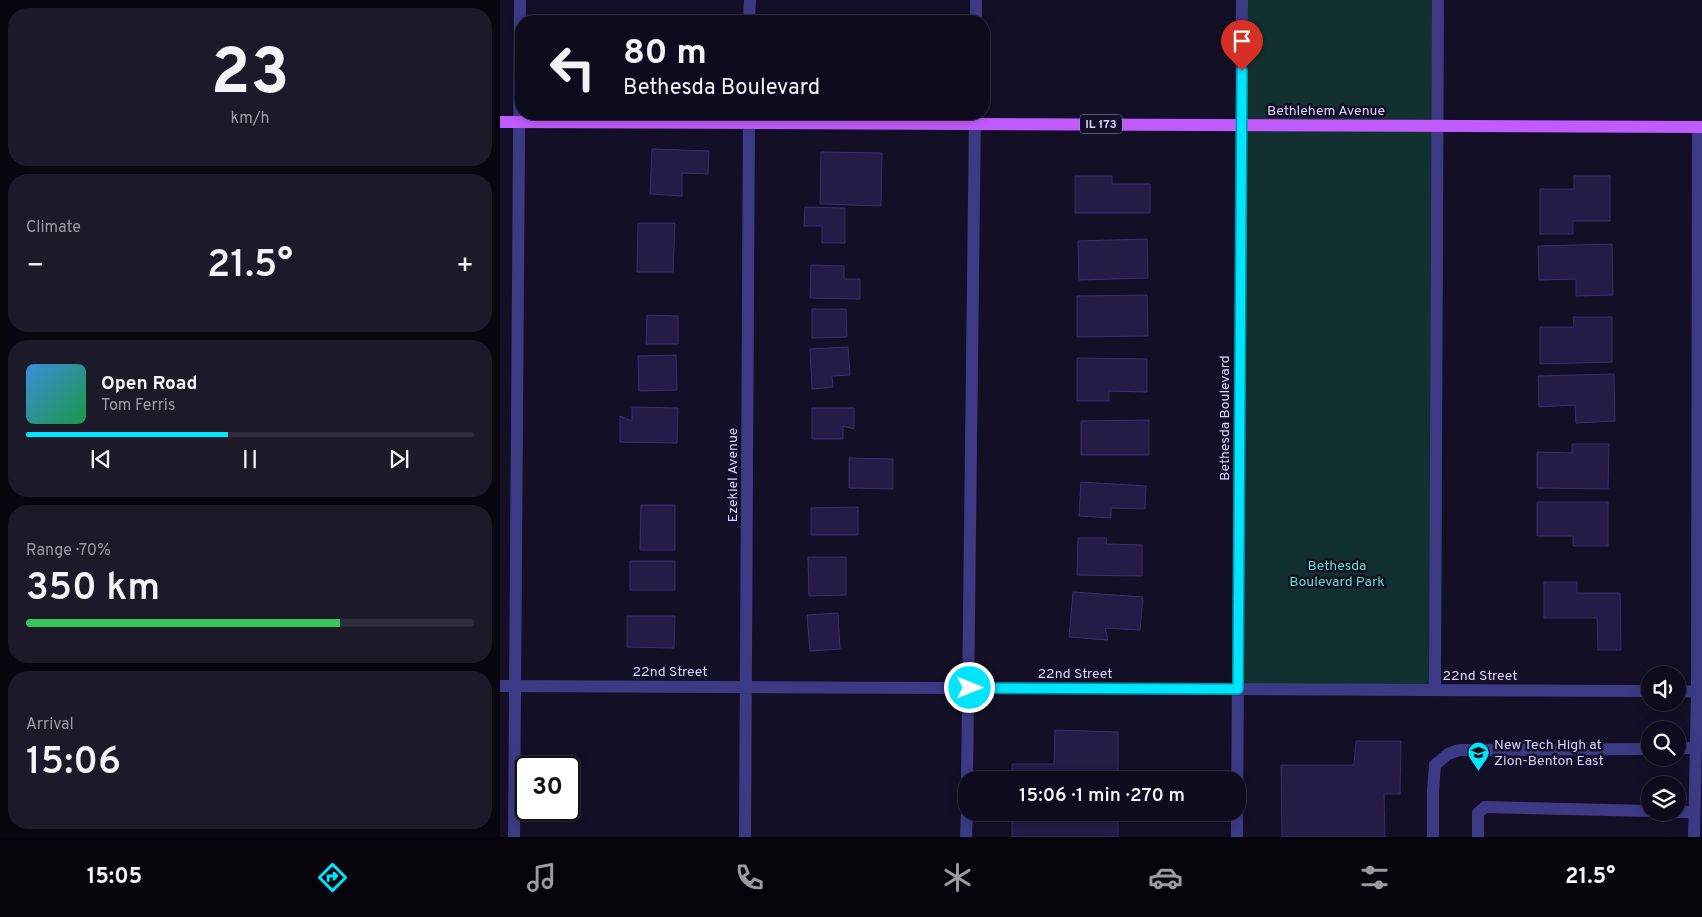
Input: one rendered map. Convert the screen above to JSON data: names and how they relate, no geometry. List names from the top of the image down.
{
  "streets": {
    "main road": ["Bethlehem Avenue", "IL 173"],
    "street": ["Bethesda Boulevard", "Ezekiel Avenue", "22nd Street"]
  },
  "crossings": [
    ["Bethlehem Avenue", "Bethesda Boulevard"],
    ["Bethesda Boulevard", "22nd Street"],
    ["Ezekiel Avenue", "22nd Street"]
  ],
  "parks": ["Bethesda Boulevard Park"],
  "places": {
    "school or university": ["New Tech High at Zion-Benton East"]
  },
  "page": {
    "tile": [
      ["23", "km/h"],
      "Climate",
      ["Range · 70%", "350 km"],
      ["Arrival", "15:06"]
    ],
    "turn": ["80 m", "Bethesda Boulevard"],
    "heat": ["−", "21.5°", "+"],
    "song": ["Open Road", "Tom Ferris"],
    "limit": "30",
    "trip": "15:06 · 1 min · 270 m",
    "tabs": ["15:05", "21.5°"]
  }
}
